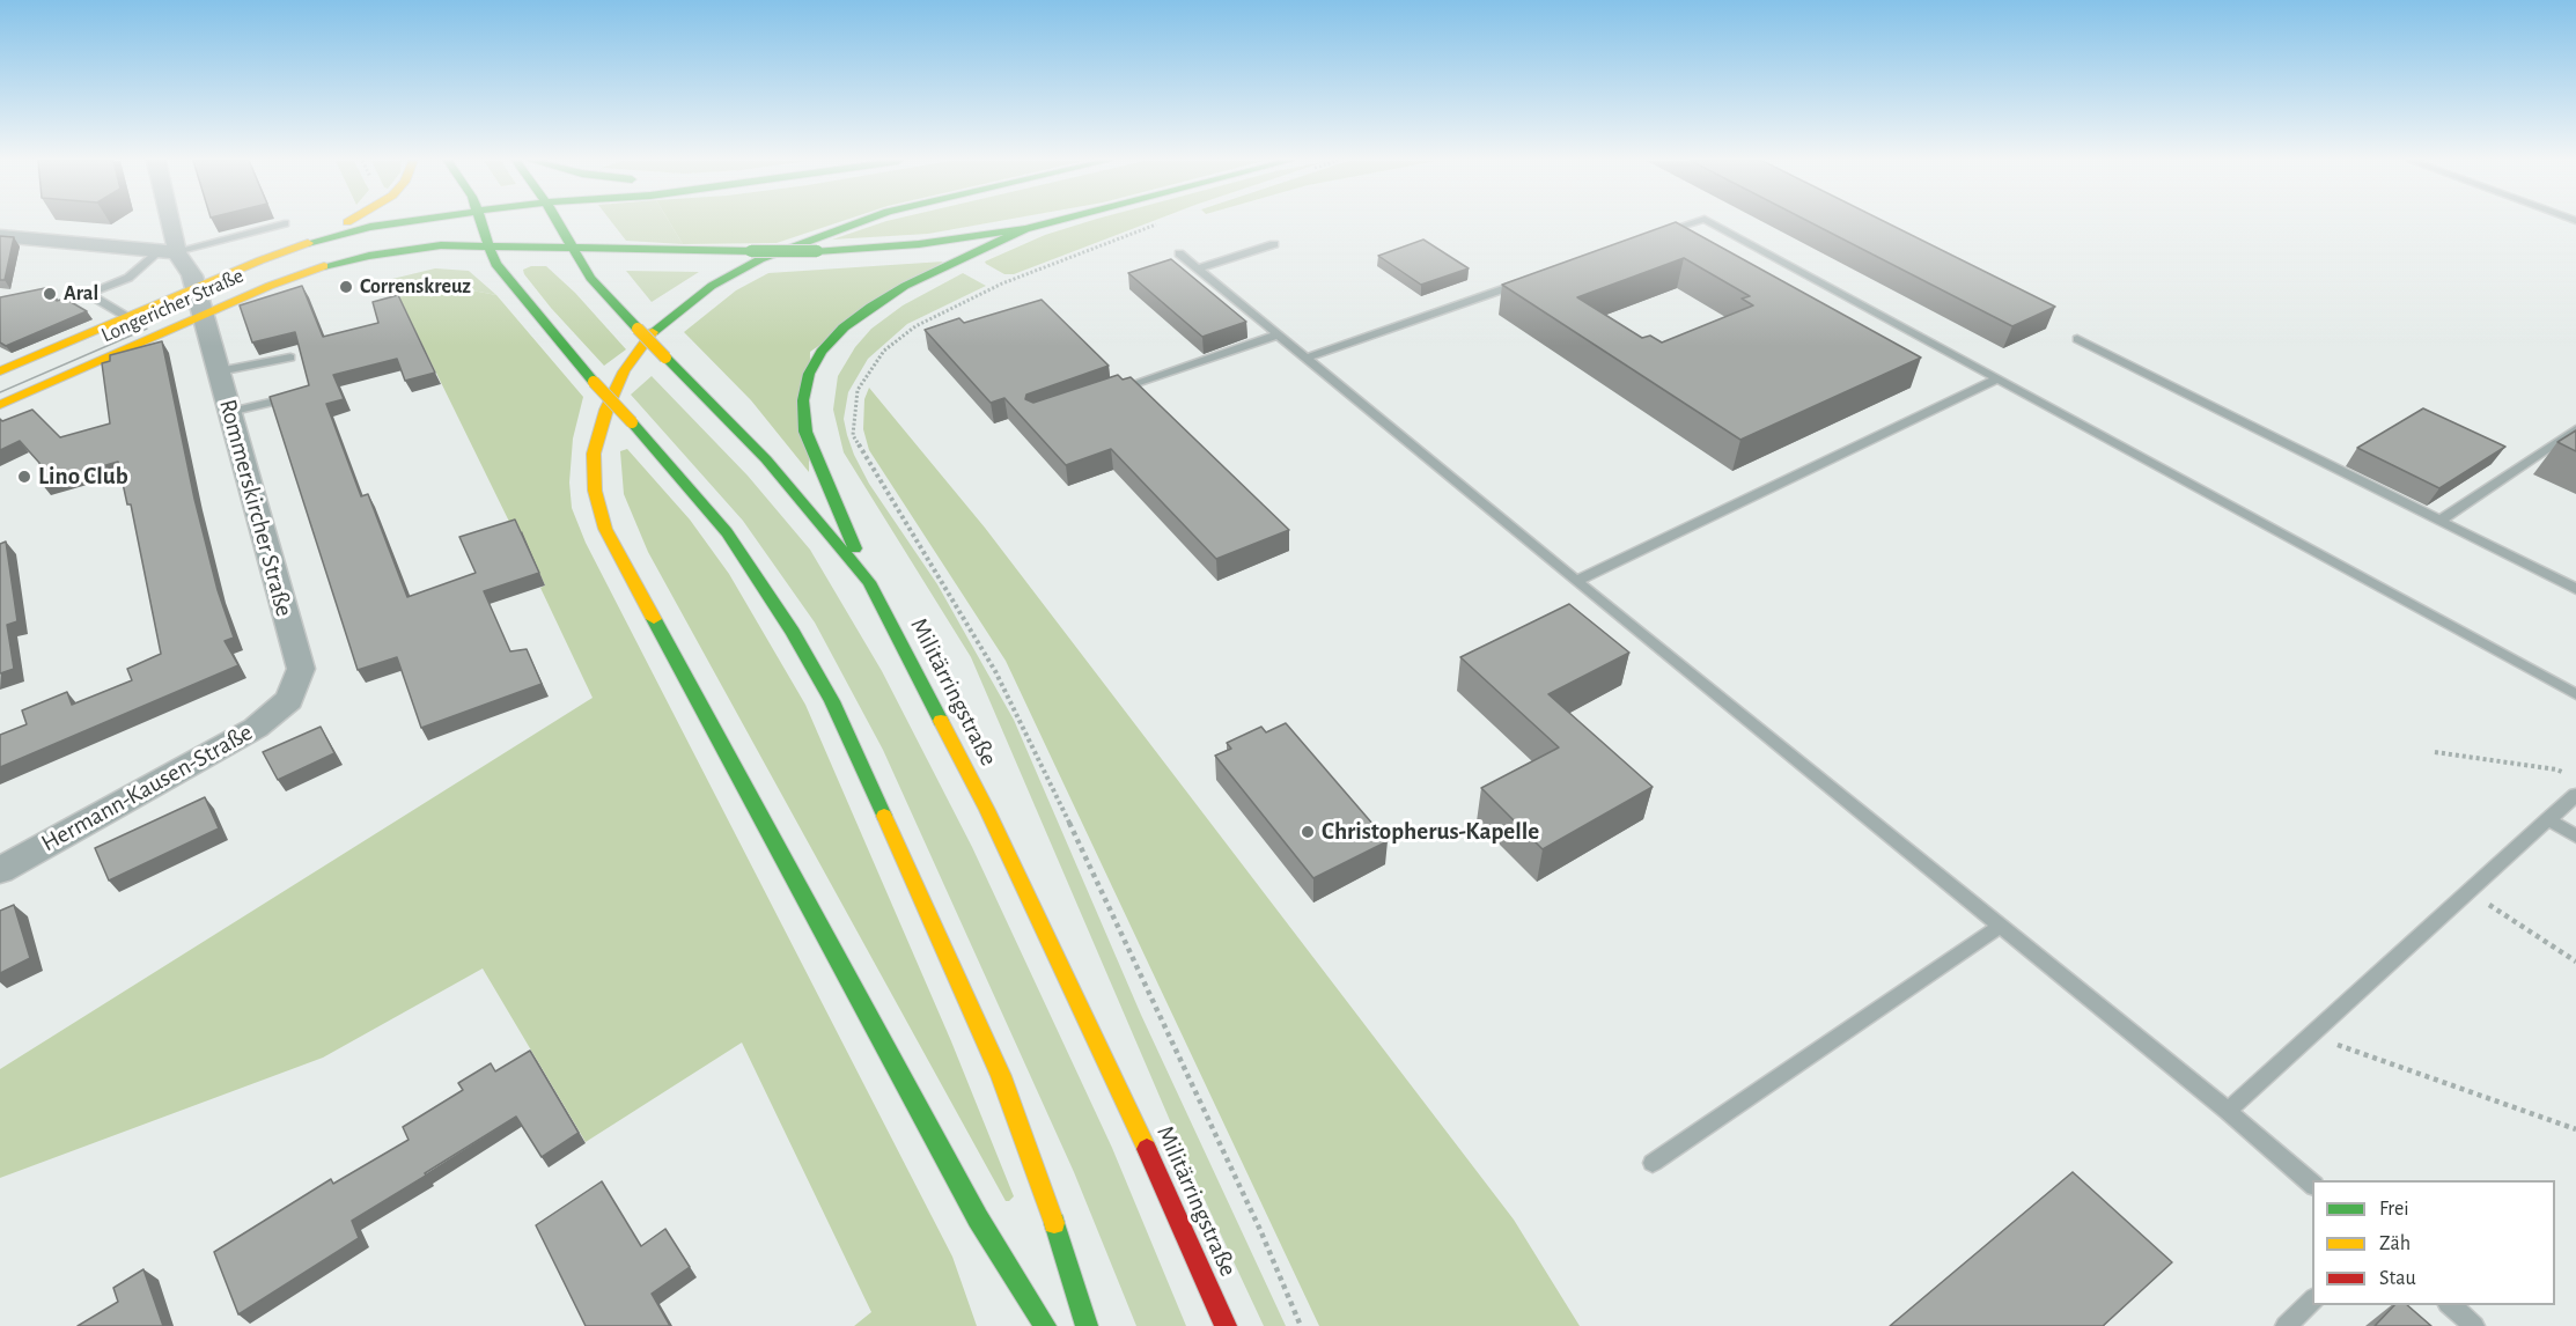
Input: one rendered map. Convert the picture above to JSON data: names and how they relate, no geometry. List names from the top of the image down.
{
  "streets": {
    "main road": ["Longericher Straße", "Militärringstraße"],
    "street": ["Rommerskircher Straße", "Hermann-Kausen-Straße"]
  },
  "crossings": [
    ["Longericher Straße", "Rommerskircher Straße"],
    ["Longericher Straße", "Militärringstraße"],
    ["Rommerskircher Straße", "Hermann-Kausen-Straße"]
  ],
  "places": [
    "Correnskreuz",
    "Aral",
    "Lino Club",
    "Christopherus-Kapelle"
  ],
  "legend": ["Frei", "Zäh", "Stau"]
}
